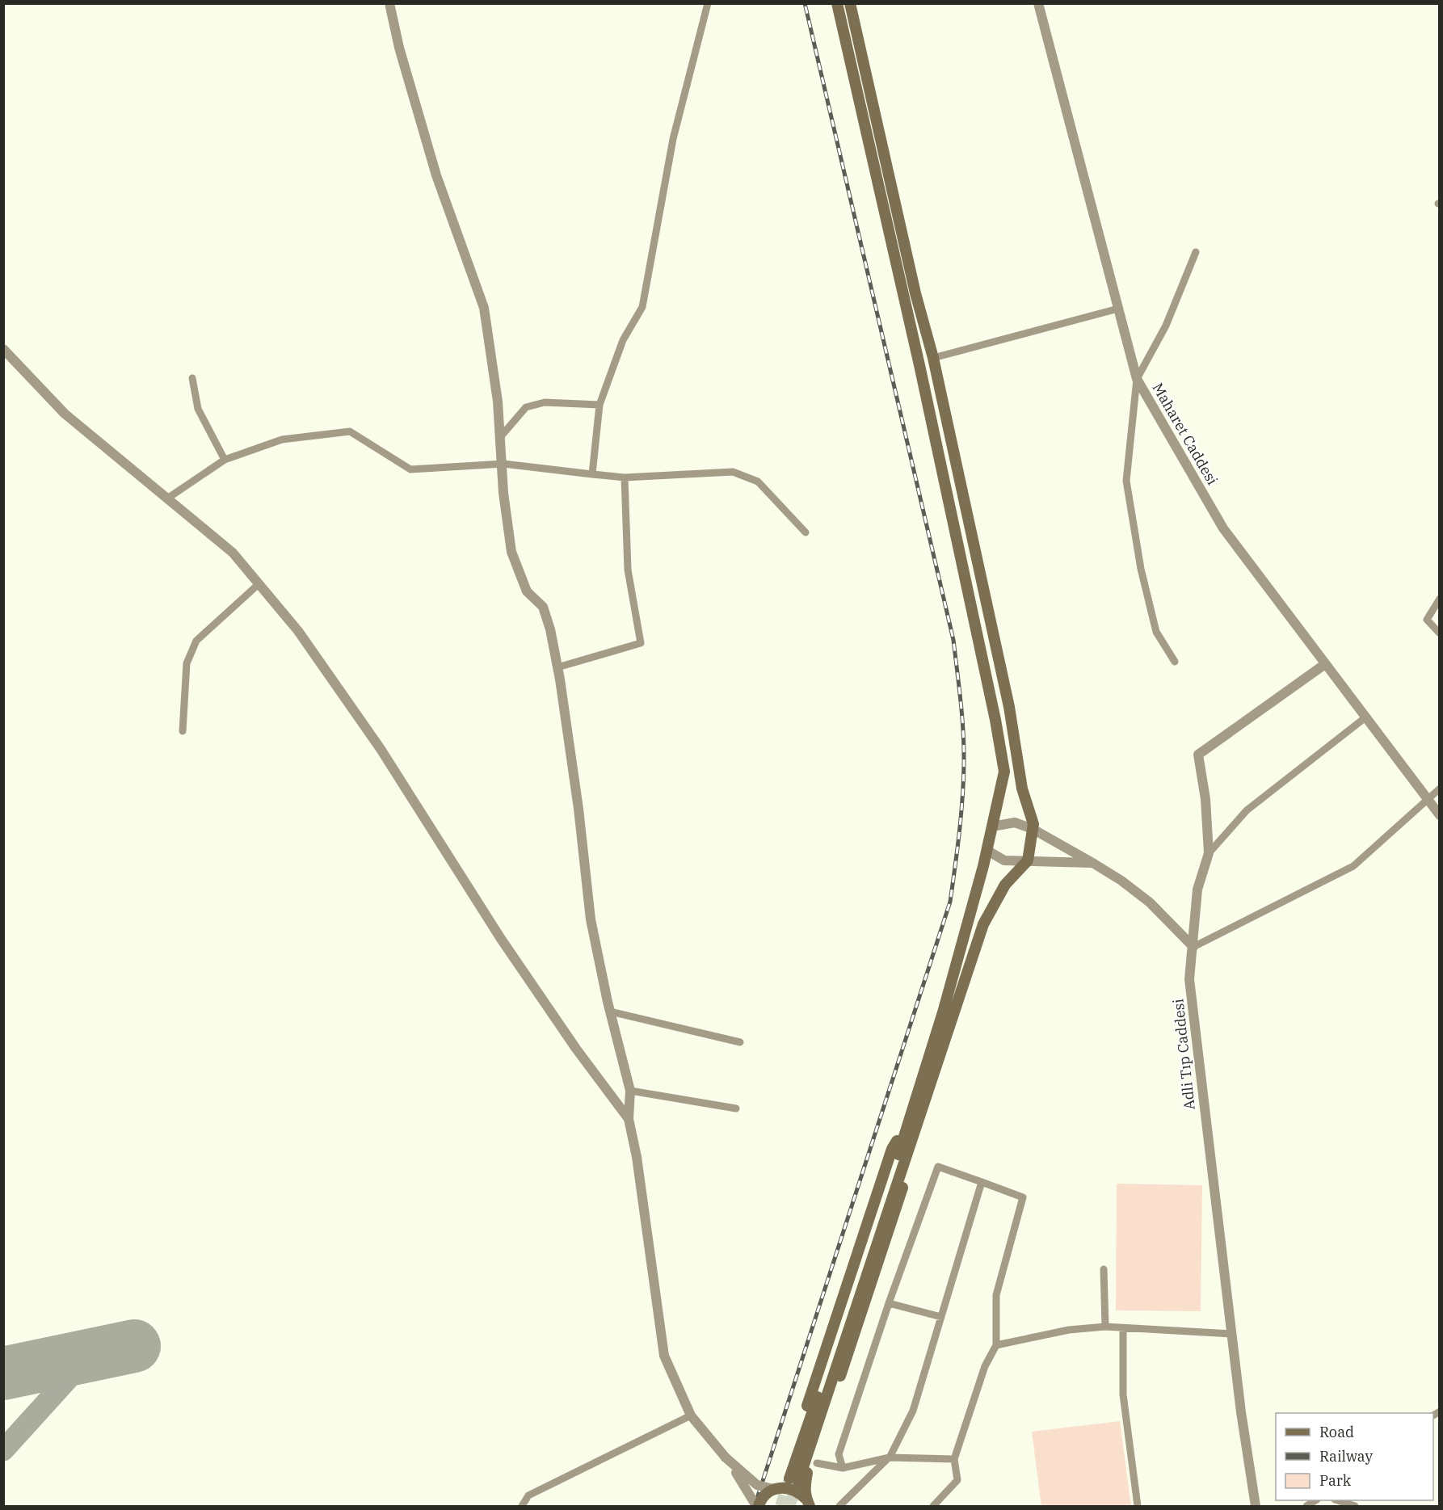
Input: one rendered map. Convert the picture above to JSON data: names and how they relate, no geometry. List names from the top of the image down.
{
  "streets": {
    "street": ["Maharet Caddesi", "Adli Tıp Caddesi"]
  },
  "crossings": [
    ["Maharet Caddesi", "Adli Tıp Caddesi"]
  ],
  "legend": ["Road", "Railway", "Park"]
}
